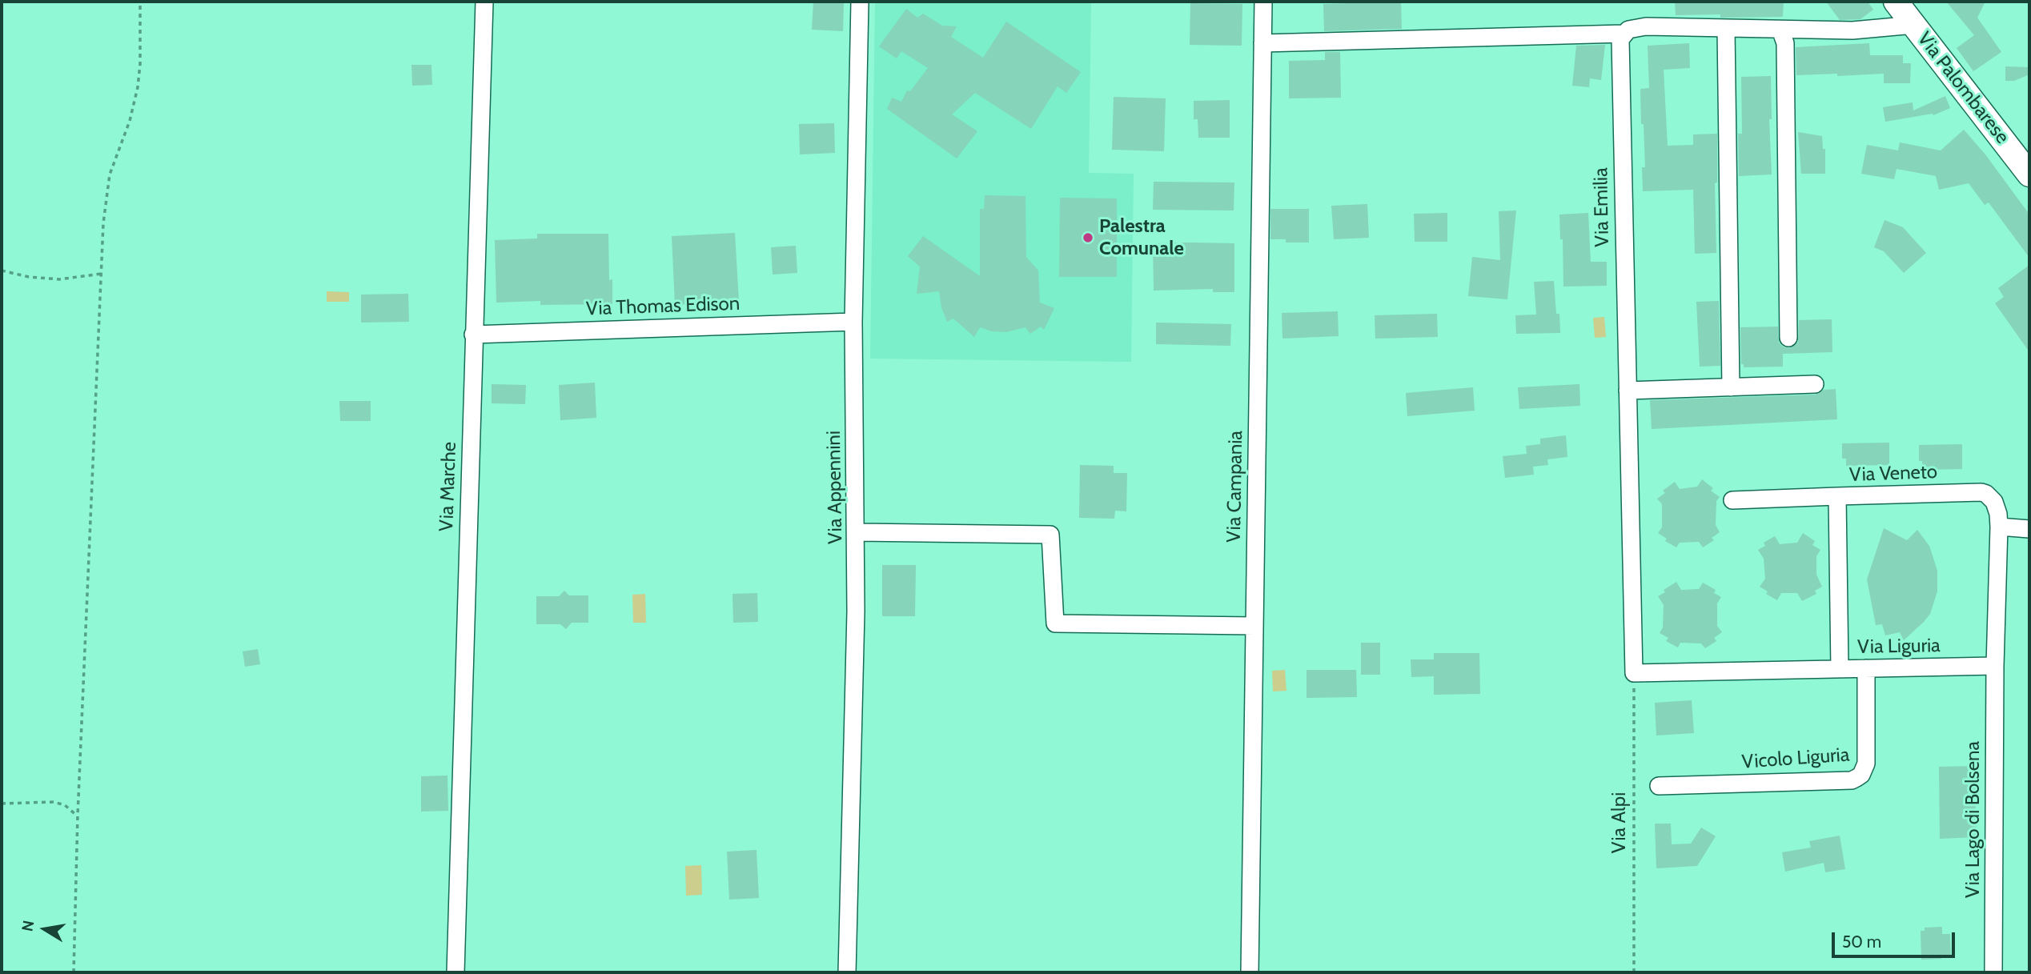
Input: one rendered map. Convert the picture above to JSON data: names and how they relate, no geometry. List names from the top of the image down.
{
  "streets": {
    "main road": ["Via Palombarese"],
    "street": [
      "Via Emilia",
      "Via Thomas Edison",
      "Via Veneto",
      "Via Marche",
      "Via Campania",
      "Via Appennini",
      "Via Liguria",
      "Vicolo Liguria",
      "Via Lago di Bolsena"
    ],
    "path": ["Via Alpi"]
  },
  "crossings": [
    ["Via Emilia", "Via Liguria"],
    ["Via Emilia", "Via Alpi"],
    ["Via Thomas Edison", "Via Marche"],
    ["Via Thomas Edison", "Via Appennini"],
    ["Via Veneto", "Via Liguria"],
    ["Via Liguria", "Vicolo Liguria"],
    ["Via Liguria", "Via Lago di Bolsena"],
    ["Via Liguria", "Via Alpi"]
  ],
  "places": ["Palestra Comunale"],
  "scale_bar": "50 m",
  "north": "left"
}
